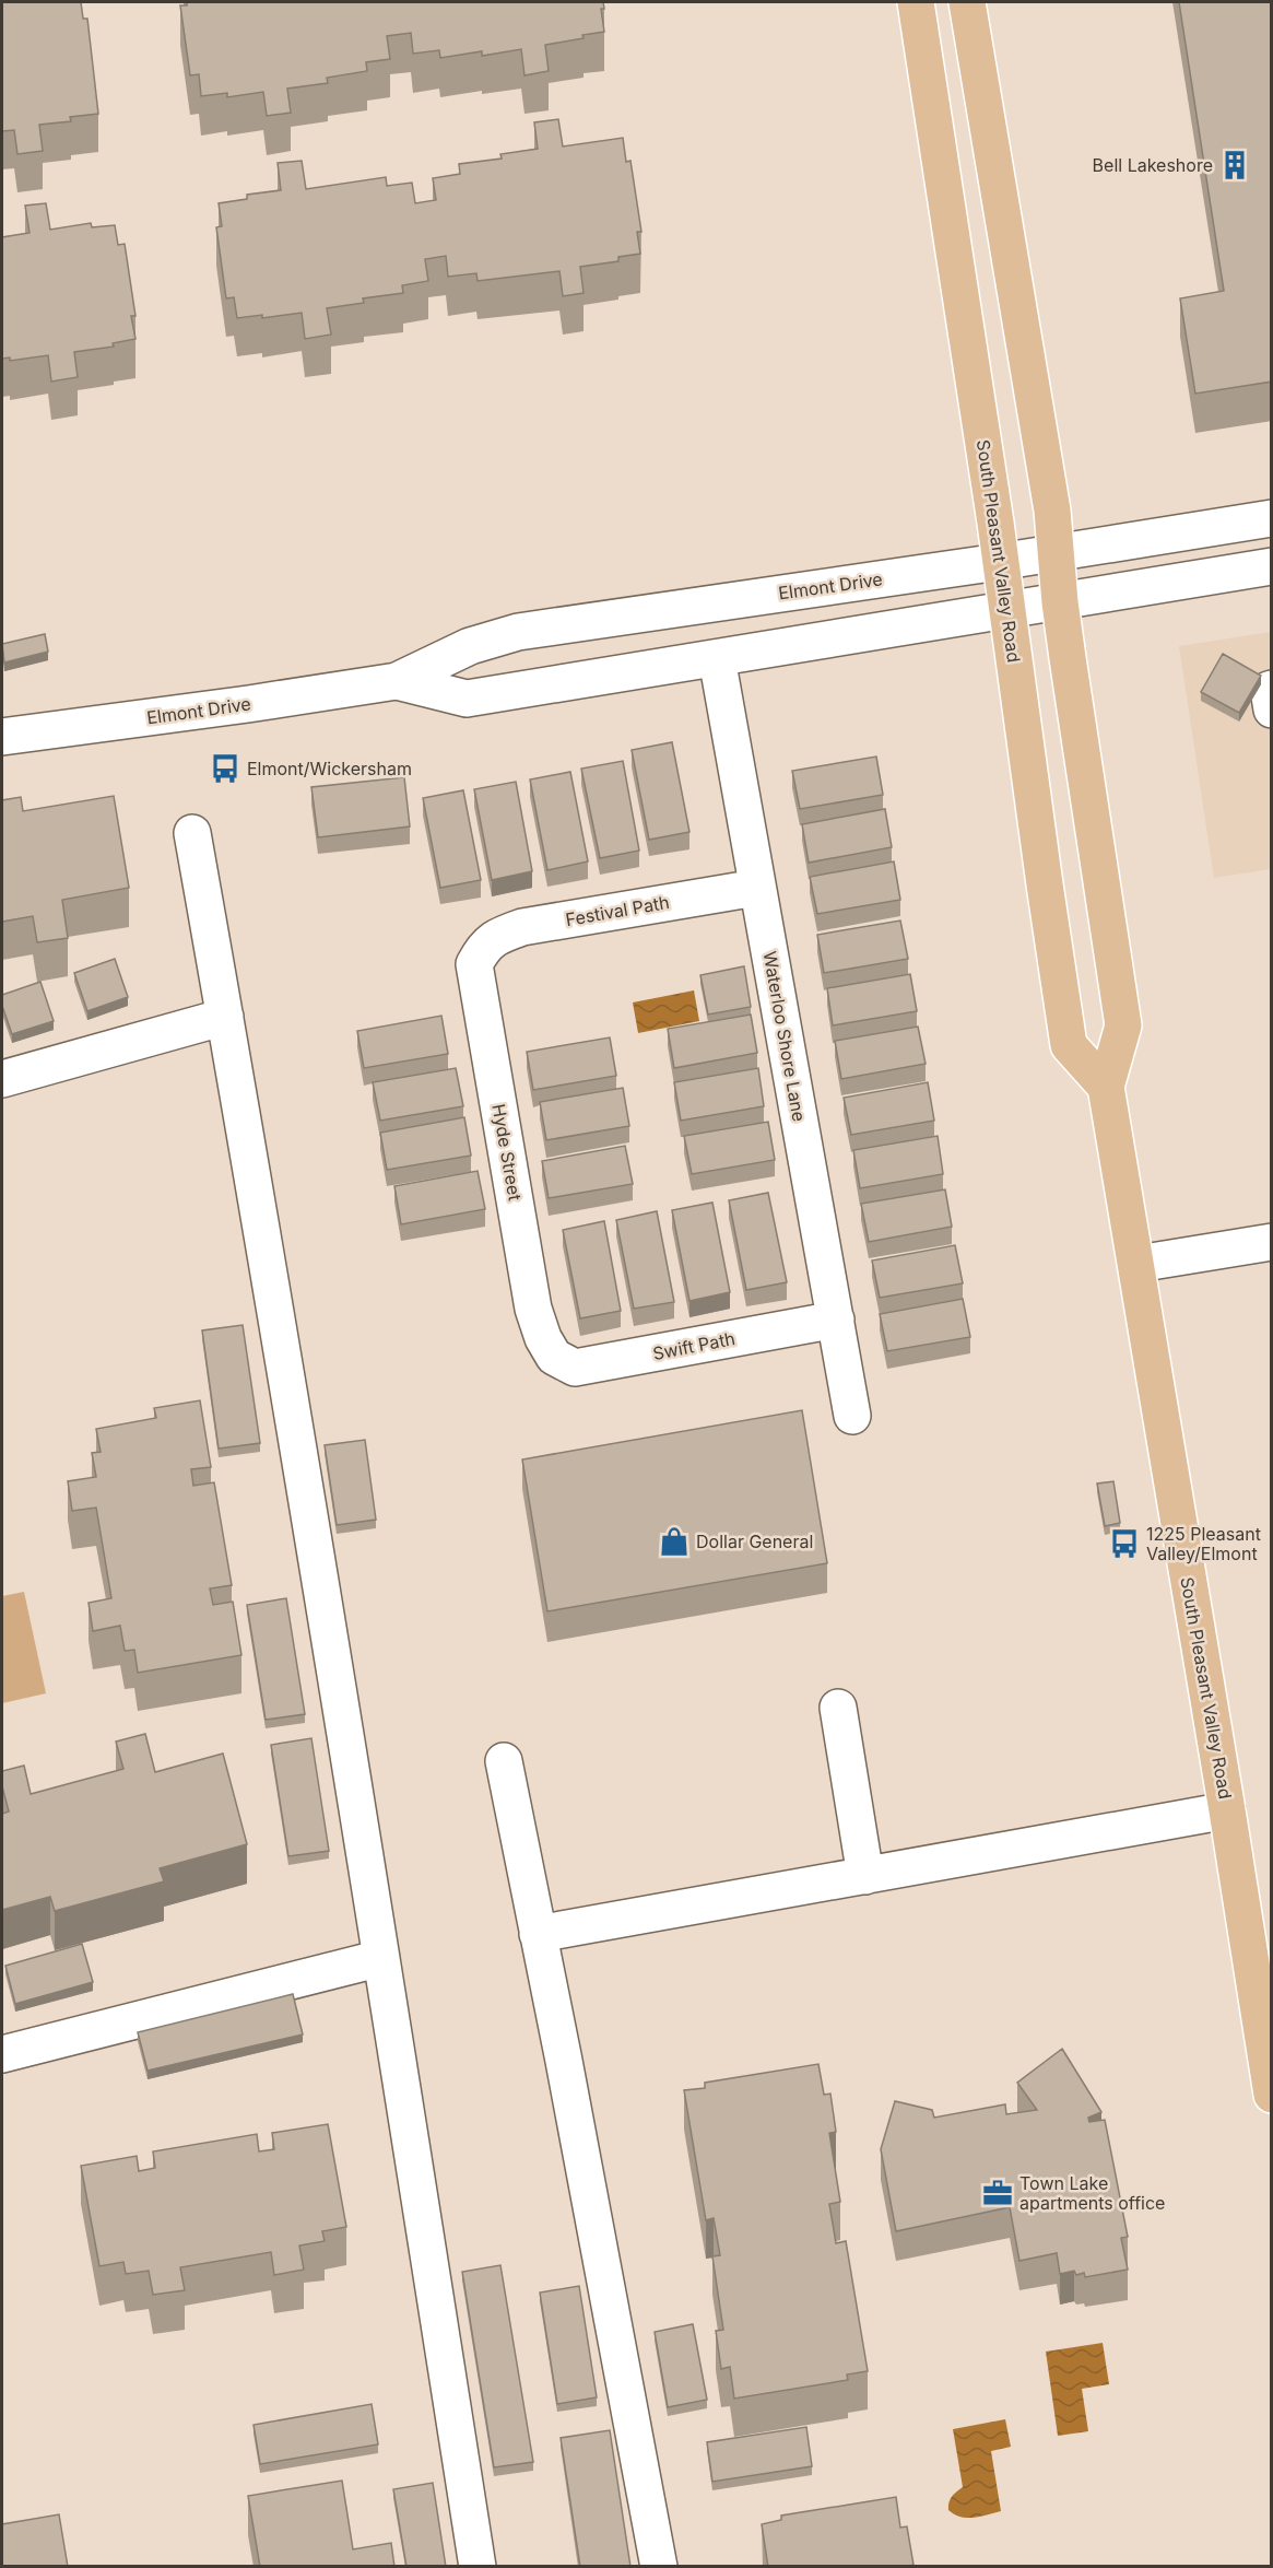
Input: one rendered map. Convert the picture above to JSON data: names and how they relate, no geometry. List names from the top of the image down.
{
  "streets": {
    "main road": ["South Pleasant Valley Road"],
    "street": [
      "Elmont Drive",
      "Festival Path",
      "Waterloo Shore Lane",
      "Hyde Street",
      "Swift Path"
    ]
  },
  "crossings": [
    ["South Pleasant Valley Road", "Elmont Drive"],
    ["Elmont Drive", "Waterloo Shore Lane"],
    ["Festival Path", "Waterloo Shore Lane"],
    ["Festival Path", "Hyde Street"],
    ["Waterloo Shore Lane", "Swift Path"],
    ["Hyde Street", "Swift Path"]
  ],
  "places": {
    "building": ["Bell Lakeshore"],
    "bus stop": ["Elmont/Wickersham", "1225 Pleasant Valley/Elmont"],
    "shop": ["Dollar General"],
    "office": ["Town Lake apartments office"]
  }
}
